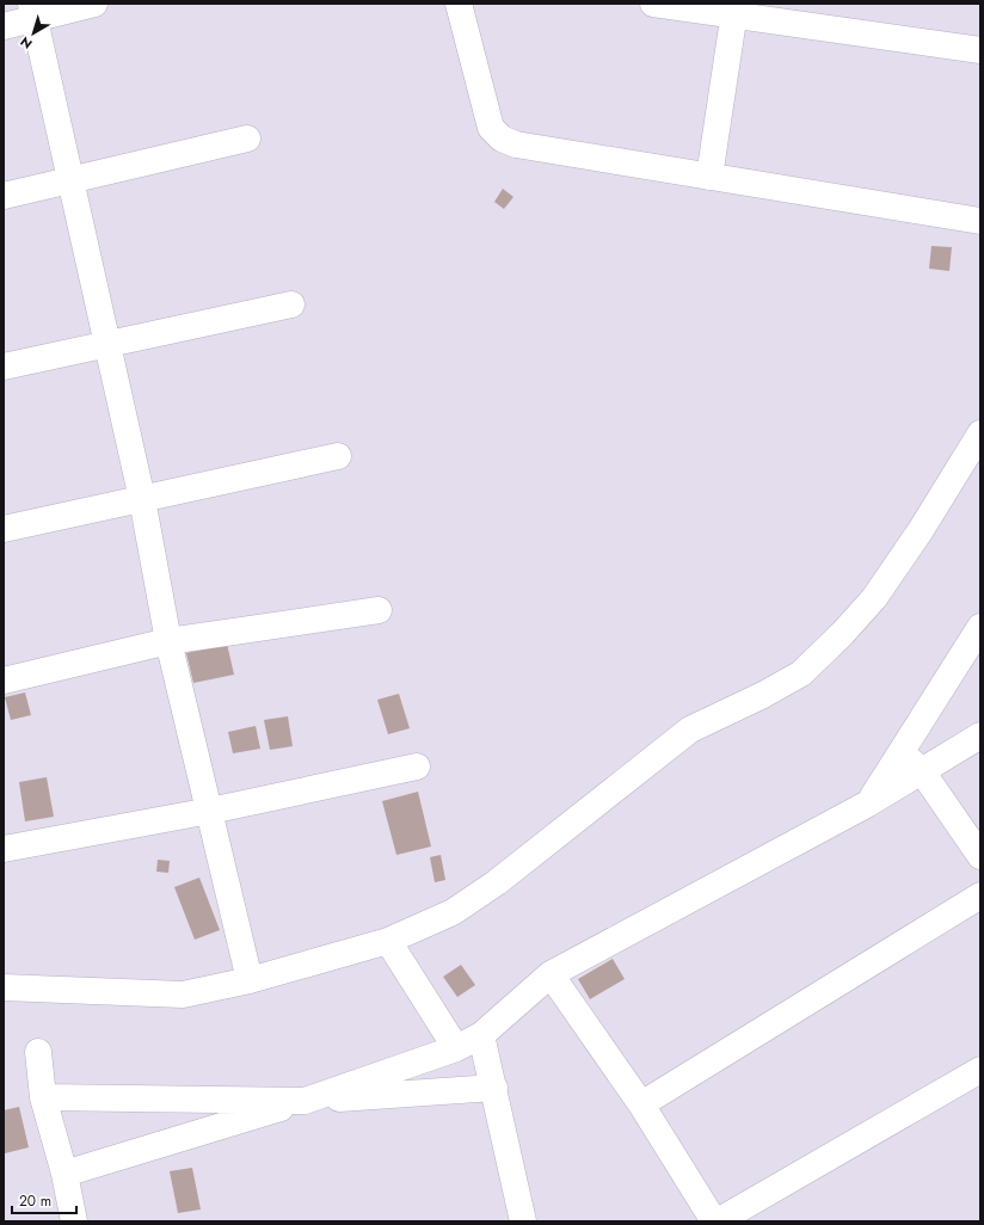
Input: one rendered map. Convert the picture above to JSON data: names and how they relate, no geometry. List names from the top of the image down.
{
  "scale_bar": "20 m",
  "north": "bottom left"
}
